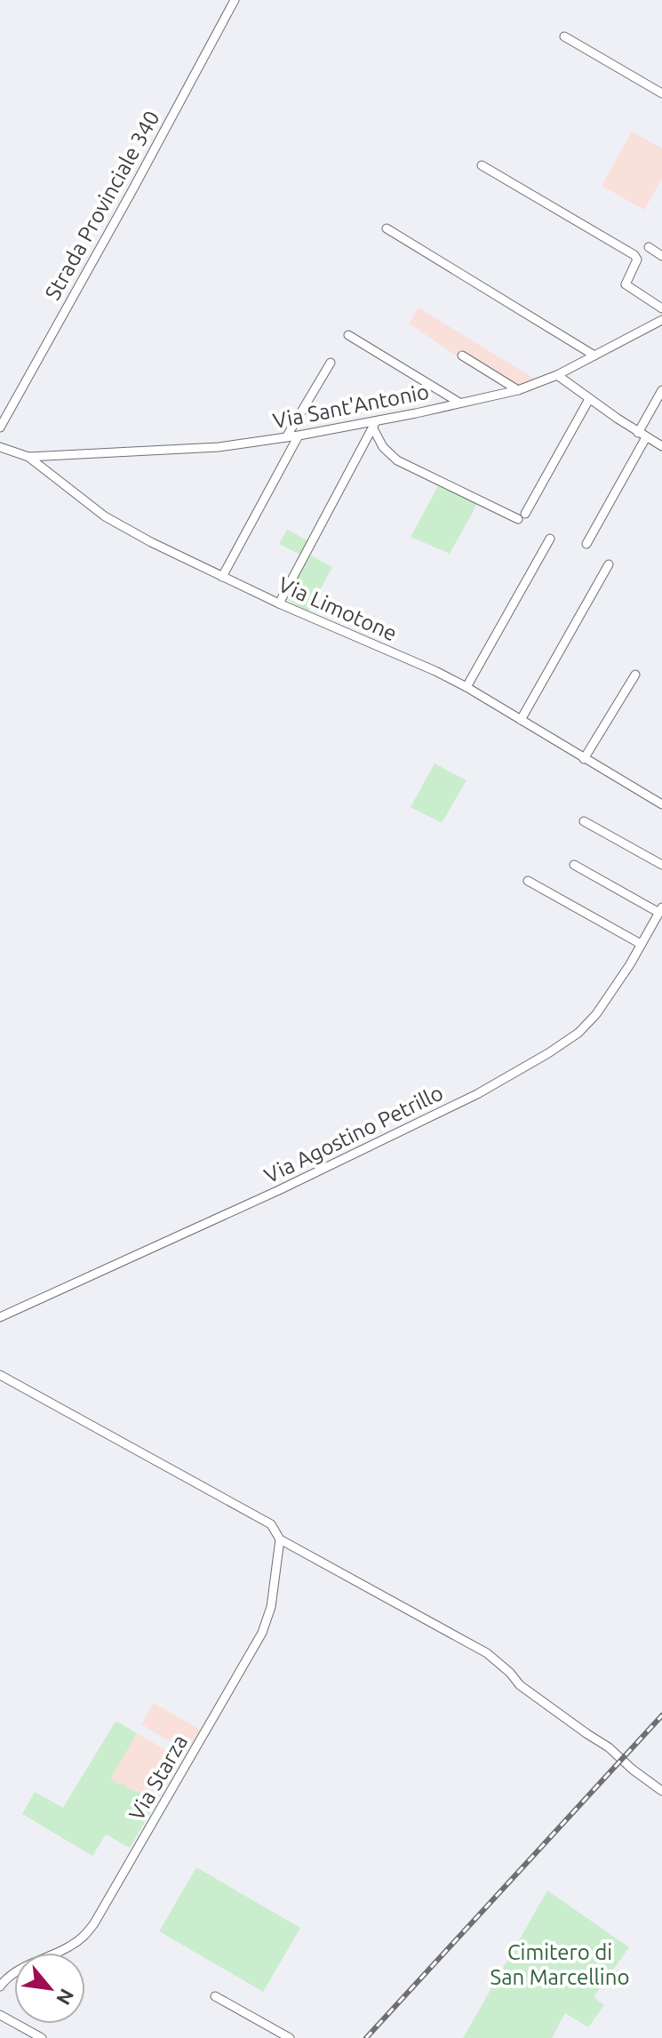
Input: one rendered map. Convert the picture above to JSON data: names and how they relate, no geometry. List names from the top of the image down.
{
  "streets": {
    "street": [
      "Strada Provinciale 340",
      "Via Sant'Antonio",
      "Via Limotone",
      "Via Agostino Petrillo",
      "Via Starza"
    ]
  },
  "crossings": [
    ["Via Sant'Antonio", "Via Limotone"]
  ],
  "parks": ["Cimitero di San Marcellino"],
  "north": "bottom right"
}
